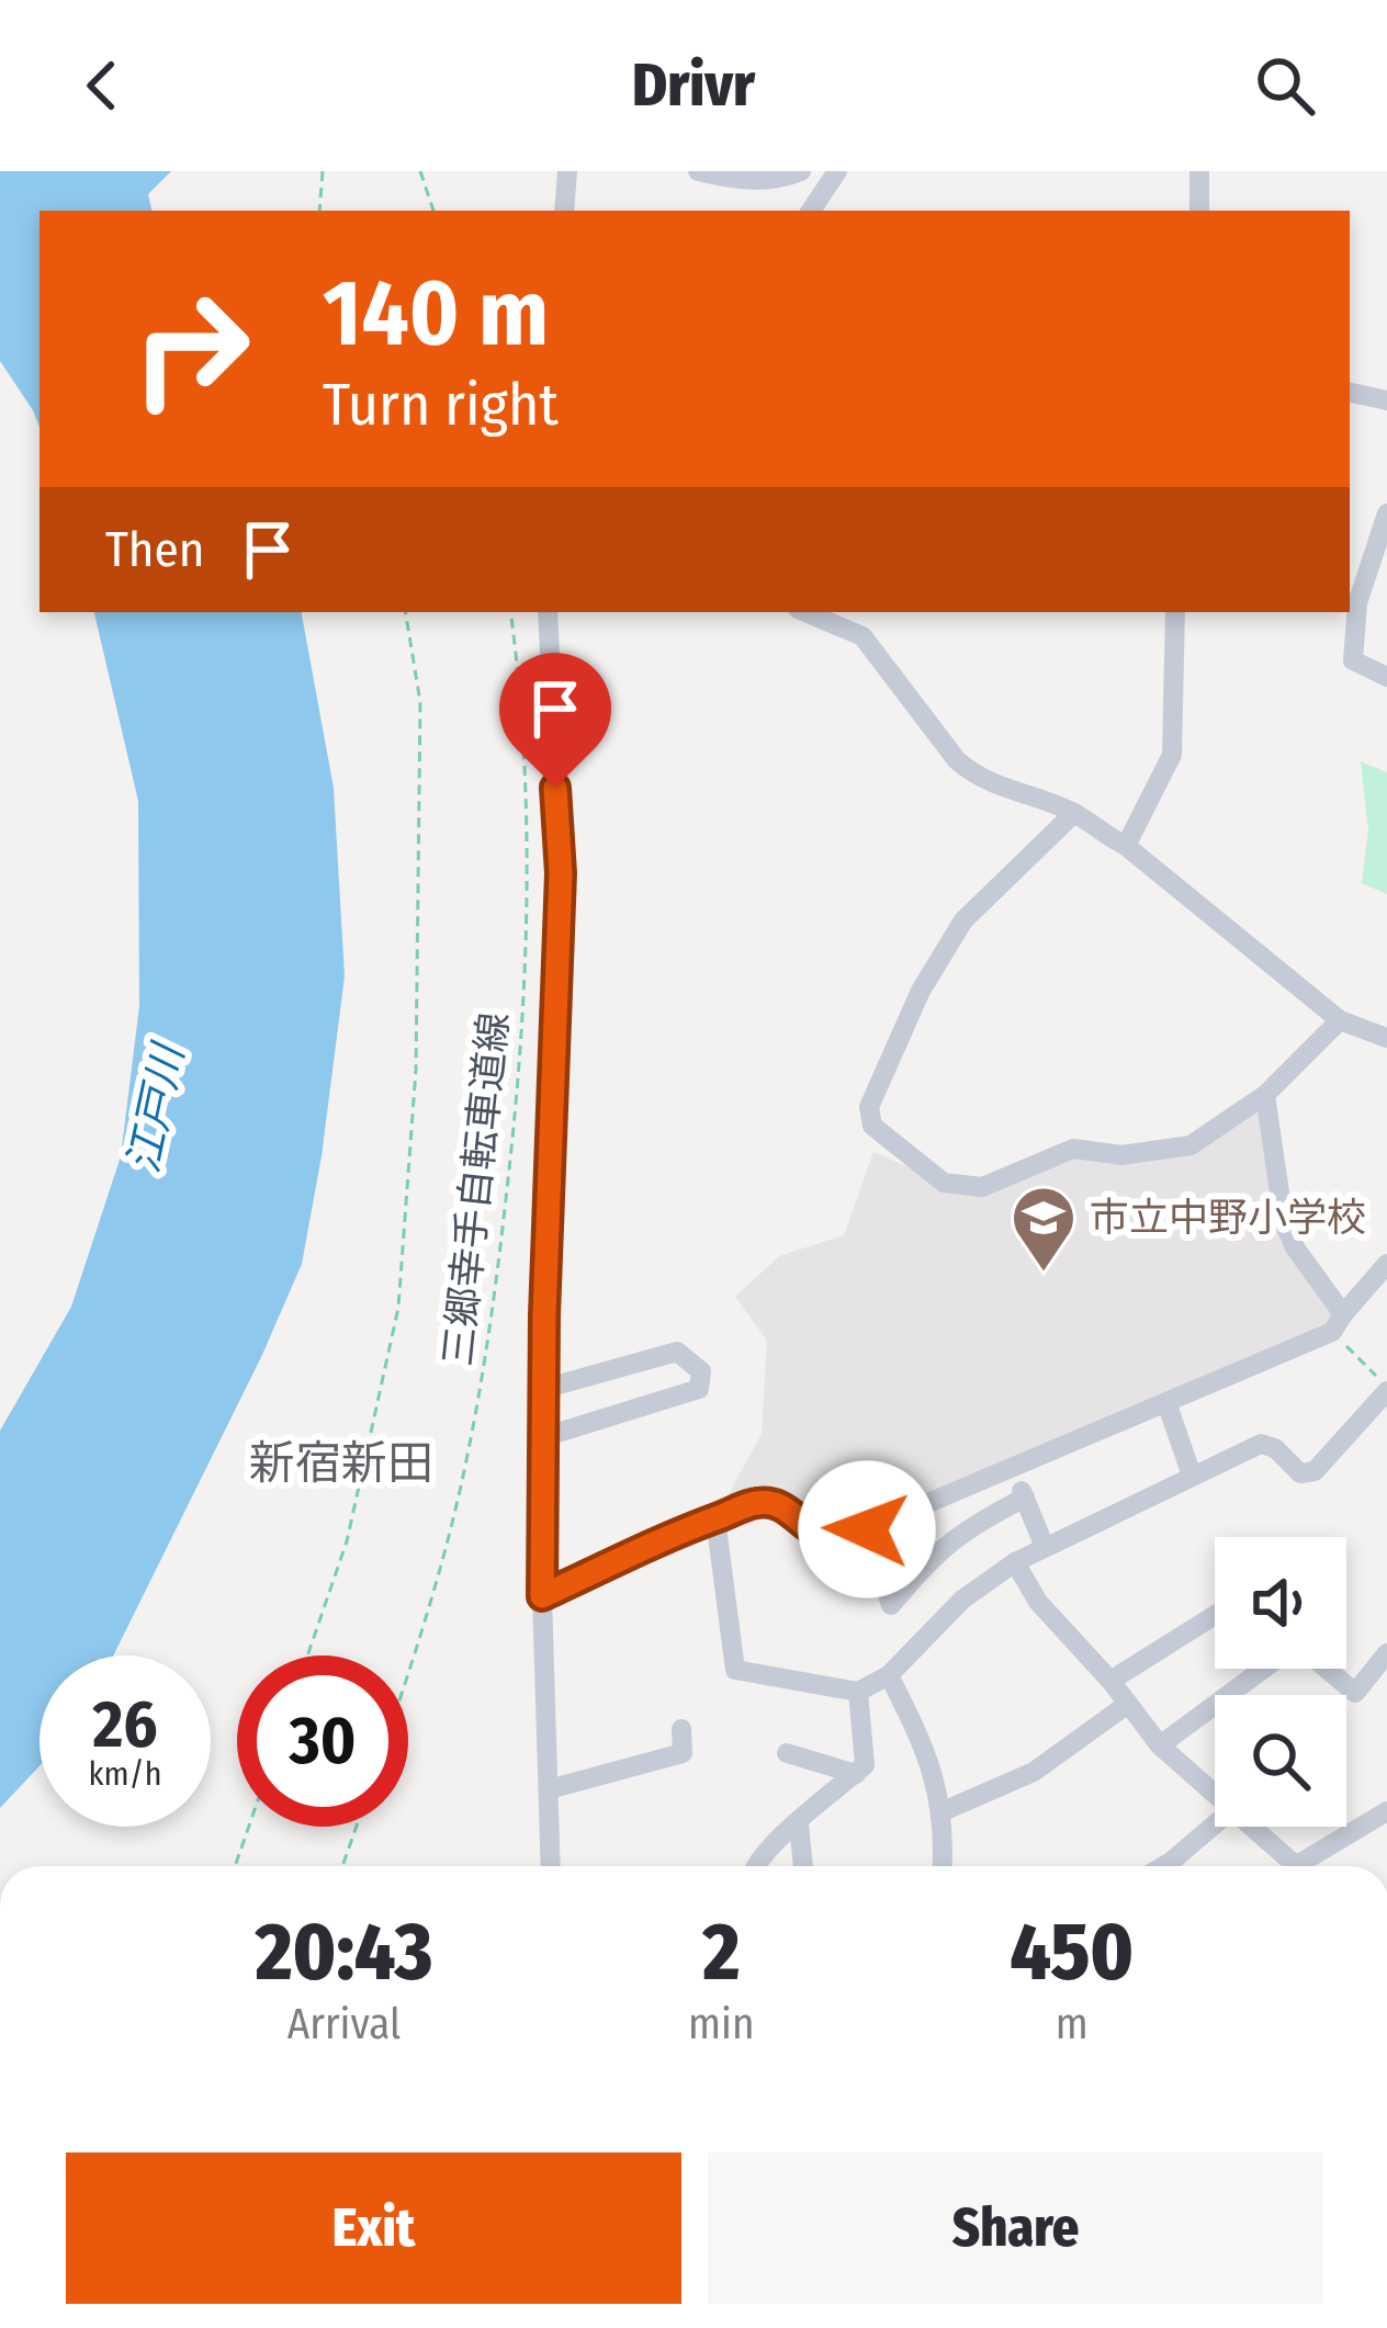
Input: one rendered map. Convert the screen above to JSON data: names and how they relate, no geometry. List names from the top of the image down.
{
  "streets": {
    "path": ["三郷幸手自転車道線"]
  },
  "districts": ["新宿新田"],
  "water": ["江戸川"],
  "places": {
    "school or university": ["市立中野小学校"]
  },
  "page": {
    "header": "Drivr",
    "turn": ["140 m", "Turn right"],
    "then": "Then",
    "speed": "26 km/h",
    "limit": "30",
    "eta": [
      "20:43",
      "Arrival",
      "2",
      "min",
      "450",
      "m"
    ],
    "buttons": ["Exit", "Share"]
  }
}
